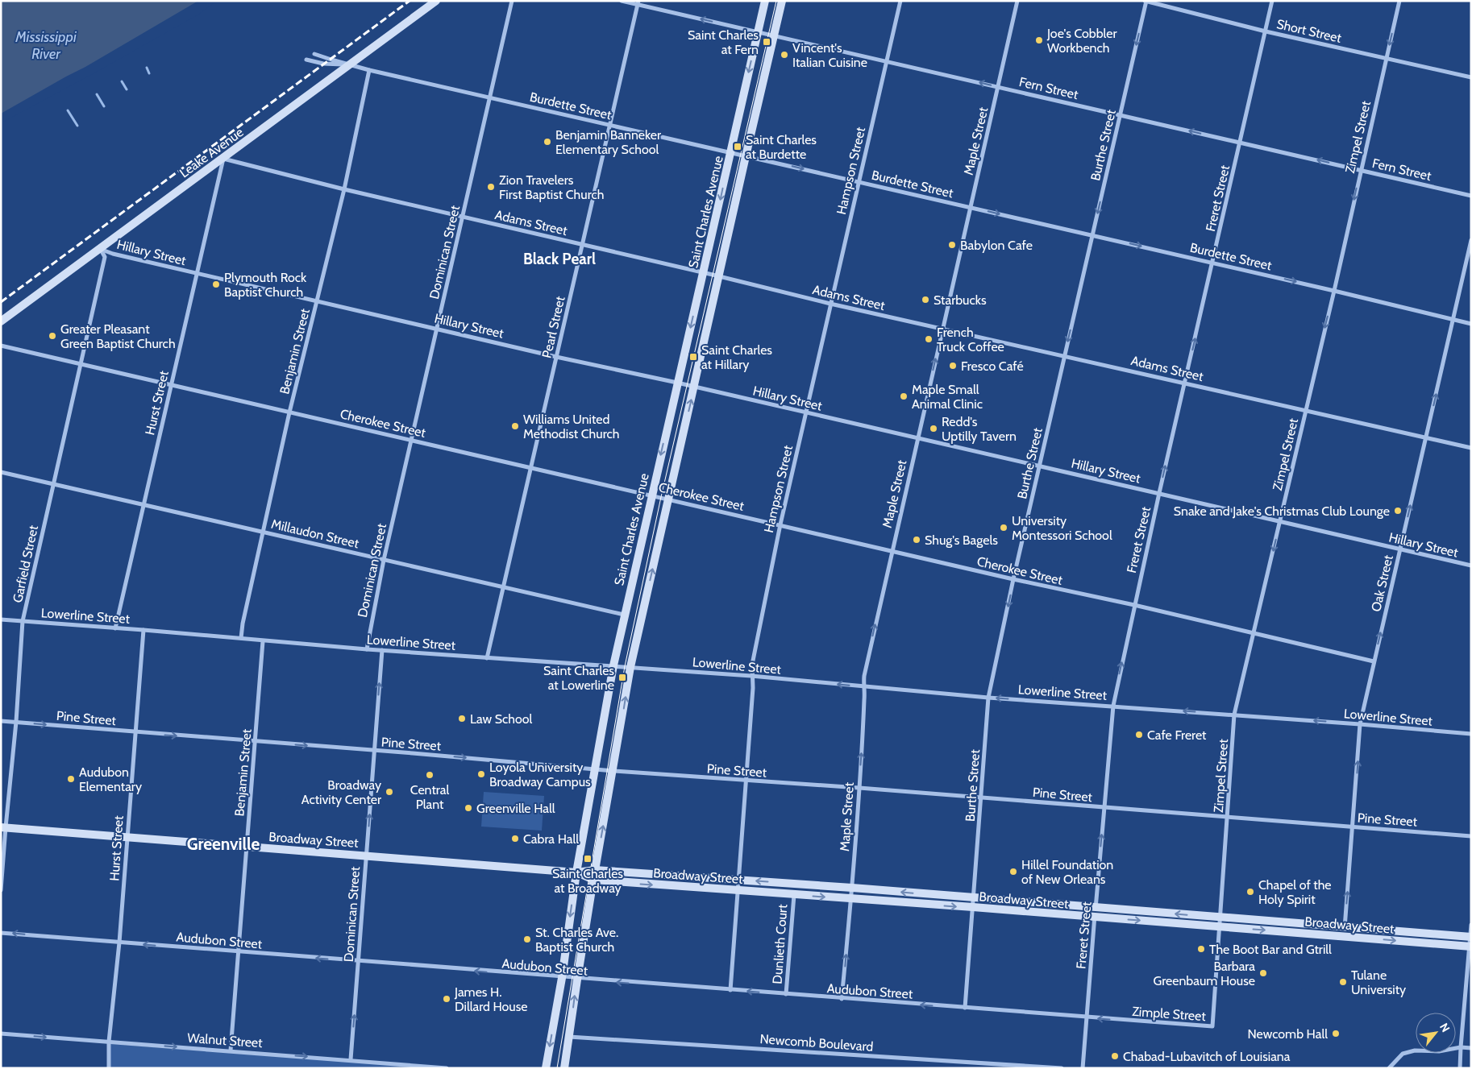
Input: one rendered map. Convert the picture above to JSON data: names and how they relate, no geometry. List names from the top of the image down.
{
  "streets": {
    "street": [
      "Short Street",
      "Fern Street",
      "Burdette Street",
      "Zimpel Street",
      "Maple Street",
      "Burthe Street",
      "Leake Avenue",
      "Hampson Street",
      "Freret Street",
      "Saint Charles Avenue",
      "Adams Street",
      "Hillary Street",
      "Dominican Street",
      "Pearl Street",
      "Benjamin Street",
      "Hurst Street",
      "Cherokee Street",
      "Millaudon Street",
      "Garfield Street",
      "Oak Street",
      "Lowerline Street",
      "Pine Street",
      "Broadway Street",
      "Audubon Street",
      "Dunlieth Court",
      "Zimple Street",
      "Walnut Street",
      "Newcomb Boulevard"
    ]
  },
  "crossings": [
    ["Short Street", "Zimpel Street"],
    ["Short Street", "Burthe Street"],
    ["Short Street", "Freret Street"],
    ["Fern Street", "Zimpel Street"],
    ["Fern Street", "Maple Street"],
    ["Fern Street", "Burthe Street"],
    ["Fern Street", "Hampson Street"],
    ["Fern Street", "Freret Street"],
    ["Fern Street", "Saint Charles Avenue"],
    ["Fern Street", "Pearl Street"],
    ["Burdette Street", "Zimpel Street"],
    ["Burdette Street", "Maple Street"],
    ["Burdette Street", "Burthe Street"],
    ["Burdette Street", "Leake Avenue"],
    ["Burdette Street", "Hampson Street"],
    ["Burdette Street", "Freret Street"],
    ["Burdette Street", "Saint Charles Avenue"],
    ["Burdette Street", "Dominican Street"],
    ["Burdette Street", "Pearl Street"],
    ["Burdette Street", "Benjamin Street"],
    ["Burdette Street", "Oak Street"],
    ["Zimpel Street", "Adams Street"],
    ["Zimpel Street", "Hillary Street"],
    ["Zimpel Street", "Cherokee Street"],
    ["Zimpel Street", "Lowerline Street"],
    ["Zimpel Street", "Pine Street"],
    ["Zimpel Street", "Broadway Street"],
    ["Zimpel Street", "Zimple Street"],
    ["Maple Street", "Adams Street"],
    ["Maple Street", "Hillary Street"],
    ["Maple Street", "Cherokee Street"],
    ["Maple Street", "Lowerline Street"],
    ["Maple Street", "Pine Street"],
    ["Maple Street", "Broadway Street"],
    ["Maple Street", "Audubon Street"],
    ["Burthe Street", "Adams Street"],
    ["Burthe Street", "Hillary Street"],
    ["Burthe Street", "Cherokee Street"],
    ["Burthe Street", "Lowerline Street"],
    ["Burthe Street", "Pine Street"],
    ["Burthe Street", "Broadway Street"],
    ["Burthe Street", "Audubon Street"],
    ["Leake Avenue", "Adams Street"],
    ["Leake Avenue", "Hillary Street"],
    ["Leake Avenue", "Hurst Street"],
    ["Leake Avenue", "Garfield Street"],
    ["Hampson Street", "Adams Street"],
    ["Hampson Street", "Hillary Street"],
    ["Hampson Street", "Cherokee Street"],
    ["Hampson Street", "Lowerline Street"],
    ["Hampson Street", "Pine Street"],
    ["Hampson Street", "Broadway Street"],
    ["Hampson Street", "Audubon Street"],
    ["Freret Street", "Adams Street"],
    ["Freret Street", "Hillary Street"],
    ["Freret Street", "Cherokee Street"],
    ["Freret Street", "Lowerline Street"],
    ["Freret Street", "Pine Street"],
    ["Freret Street", "Broadway Street"],
    ["Freret Street", "Audubon Street"],
    ["Freret Street", "Zimple Street"],
    ["Saint Charles Avenue", "Adams Street"],
    ["Saint Charles Avenue", "Hillary Street"],
    ["Saint Charles Avenue", "Cherokee Street"],
    ["Saint Charles Avenue", "Millaudon Street"],
    ["Saint Charles Avenue", "Lowerline Street"],
    ["Saint Charles Avenue", "Pine Street"],
    ["Saint Charles Avenue", "Broadway Street"],
    ["Saint Charles Avenue", "Audubon Street"],
    ["Saint Charles Avenue", "Newcomb Boulevard"],
    ["Adams Street", "Dominican Street"],
    ["Adams Street", "Pearl Street"],
    ["Adams Street", "Benjamin Street"],
    ["Adams Street", "Hurst Street"],
    ["Adams Street", "Oak Street"],
    ["Hillary Street", "Dominican Street"],
    ["Hillary Street", "Pearl Street"],
    ["Hillary Street", "Benjamin Street"],
    ["Hillary Street", "Hurst Street"],
    ["Hillary Street", "Garfield Street"],
    ["Hillary Street", "Oak Street"],
    ["Dominican Street", "Cherokee Street"],
    ["Dominican Street", "Millaudon Street"],
    ["Dominican Street", "Lowerline Street"],
    ["Dominican Street", "Pine Street"],
    ["Dominican Street", "Broadway Street"],
    ["Dominican Street", "Audubon Street"],
    ["Dominican Street", "Walnut Street"],
    ["Pearl Street", "Cherokee Street"],
    ["Pearl Street", "Millaudon Street"],
    ["Pearl Street", "Lowerline Street"],
    ["Benjamin Street", "Cherokee Street"],
    ["Benjamin Street", "Millaudon Street"],
    ["Benjamin Street", "Lowerline Street"],
    ["Benjamin Street", "Pine Street"],
    ["Benjamin Street", "Broadway Street"],
    ["Benjamin Street", "Audubon Street"],
    ["Benjamin Street", "Walnut Street"],
    ["Hurst Street", "Cherokee Street"],
    ["Hurst Street", "Millaudon Street"],
    ["Hurst Street", "Lowerline Street"],
    ["Hurst Street", "Pine Street"],
    ["Hurst Street", "Broadway Street"],
    ["Hurst Street", "Audubon Street"],
    ["Hurst Street", "Walnut Street"],
    ["Cherokee Street", "Garfield Street"],
    ["Cherokee Street", "Oak Street"],
    ["Millaudon Street", "Garfield Street"],
    ["Garfield Street", "Lowerline Street"],
    ["Garfield Street", "Pine Street"],
    ["Garfield Street", "Broadway Street"],
    ["Oak Street", "Lowerline Street"],
    ["Oak Street", "Pine Street"],
    ["Oak Street", "Broadway Street"],
    ["Broadway Street", "Dunlieth Court"],
    ["Broadway Street", "Zimple Street"],
    ["Audubon Street", "Dunlieth Court"],
    ["Audubon Street", "Zimple Street"]
  ],
  "one_way": [
    "Fern Street",
    "Burdette Street",
    "Zimpel Street",
    "Maple Street",
    "Burthe Street",
    "Freret Street",
    "Oak Street",
    "Pine Street",
    "Audubon Street",
    "Walnut Street"
  ],
  "districts": ["Black Pearl", "Greenville"],
  "water": ["Mississippi River"],
  "places": {
    "other": [
      "Joe's Cobbler Workbench",
      "Vincent's Italian Cuisine",
      "Benjamin Banneker Elementary School",
      "Zion Travelers First Baptist Church",
      "Babylon Cafe",
      "Plymouth Rock Baptist Church",
      "Starbucks",
      "Greater Pleasant Green Baptist Church",
      "French Truck Coffee",
      "Fresco Café",
      "Maple Small Animal Clinic",
      "Williams United Methodist Church",
      "Redd's Uptilly Tavern",
      "Snake and Jake's Christmas Club Lounge",
      "University Montessori School",
      "Shug's Bagels",
      "Law School",
      "Cafe Freret",
      "Loyola University Broadway Campus",
      "Central Plant",
      "Audubon Elementary",
      "Broadway Activity Center",
      "Greenville Hall",
      "Cabra Hall",
      "Hillel Foundation of New Orleans",
      "Chapel of the Holy Spirit",
      "St. Charles Ave. Baptist Church",
      "The Boot Bar and Gtrill",
      "Barbara Greenbaum House",
      "Tulane University",
      "James H. Dillard House",
      "Newcomb Hall",
      "Chabad-Lubavitch of Louisiana"
    ],
    "transit": [
      "Saint Charles at Fern",
      "Saint Charles at Burdette",
      "Saint Charles at Hillary",
      "Saint Charles at Lowerline",
      "Saint Charles at Broadway"
    ]
  },
  "north": "top right"
}
